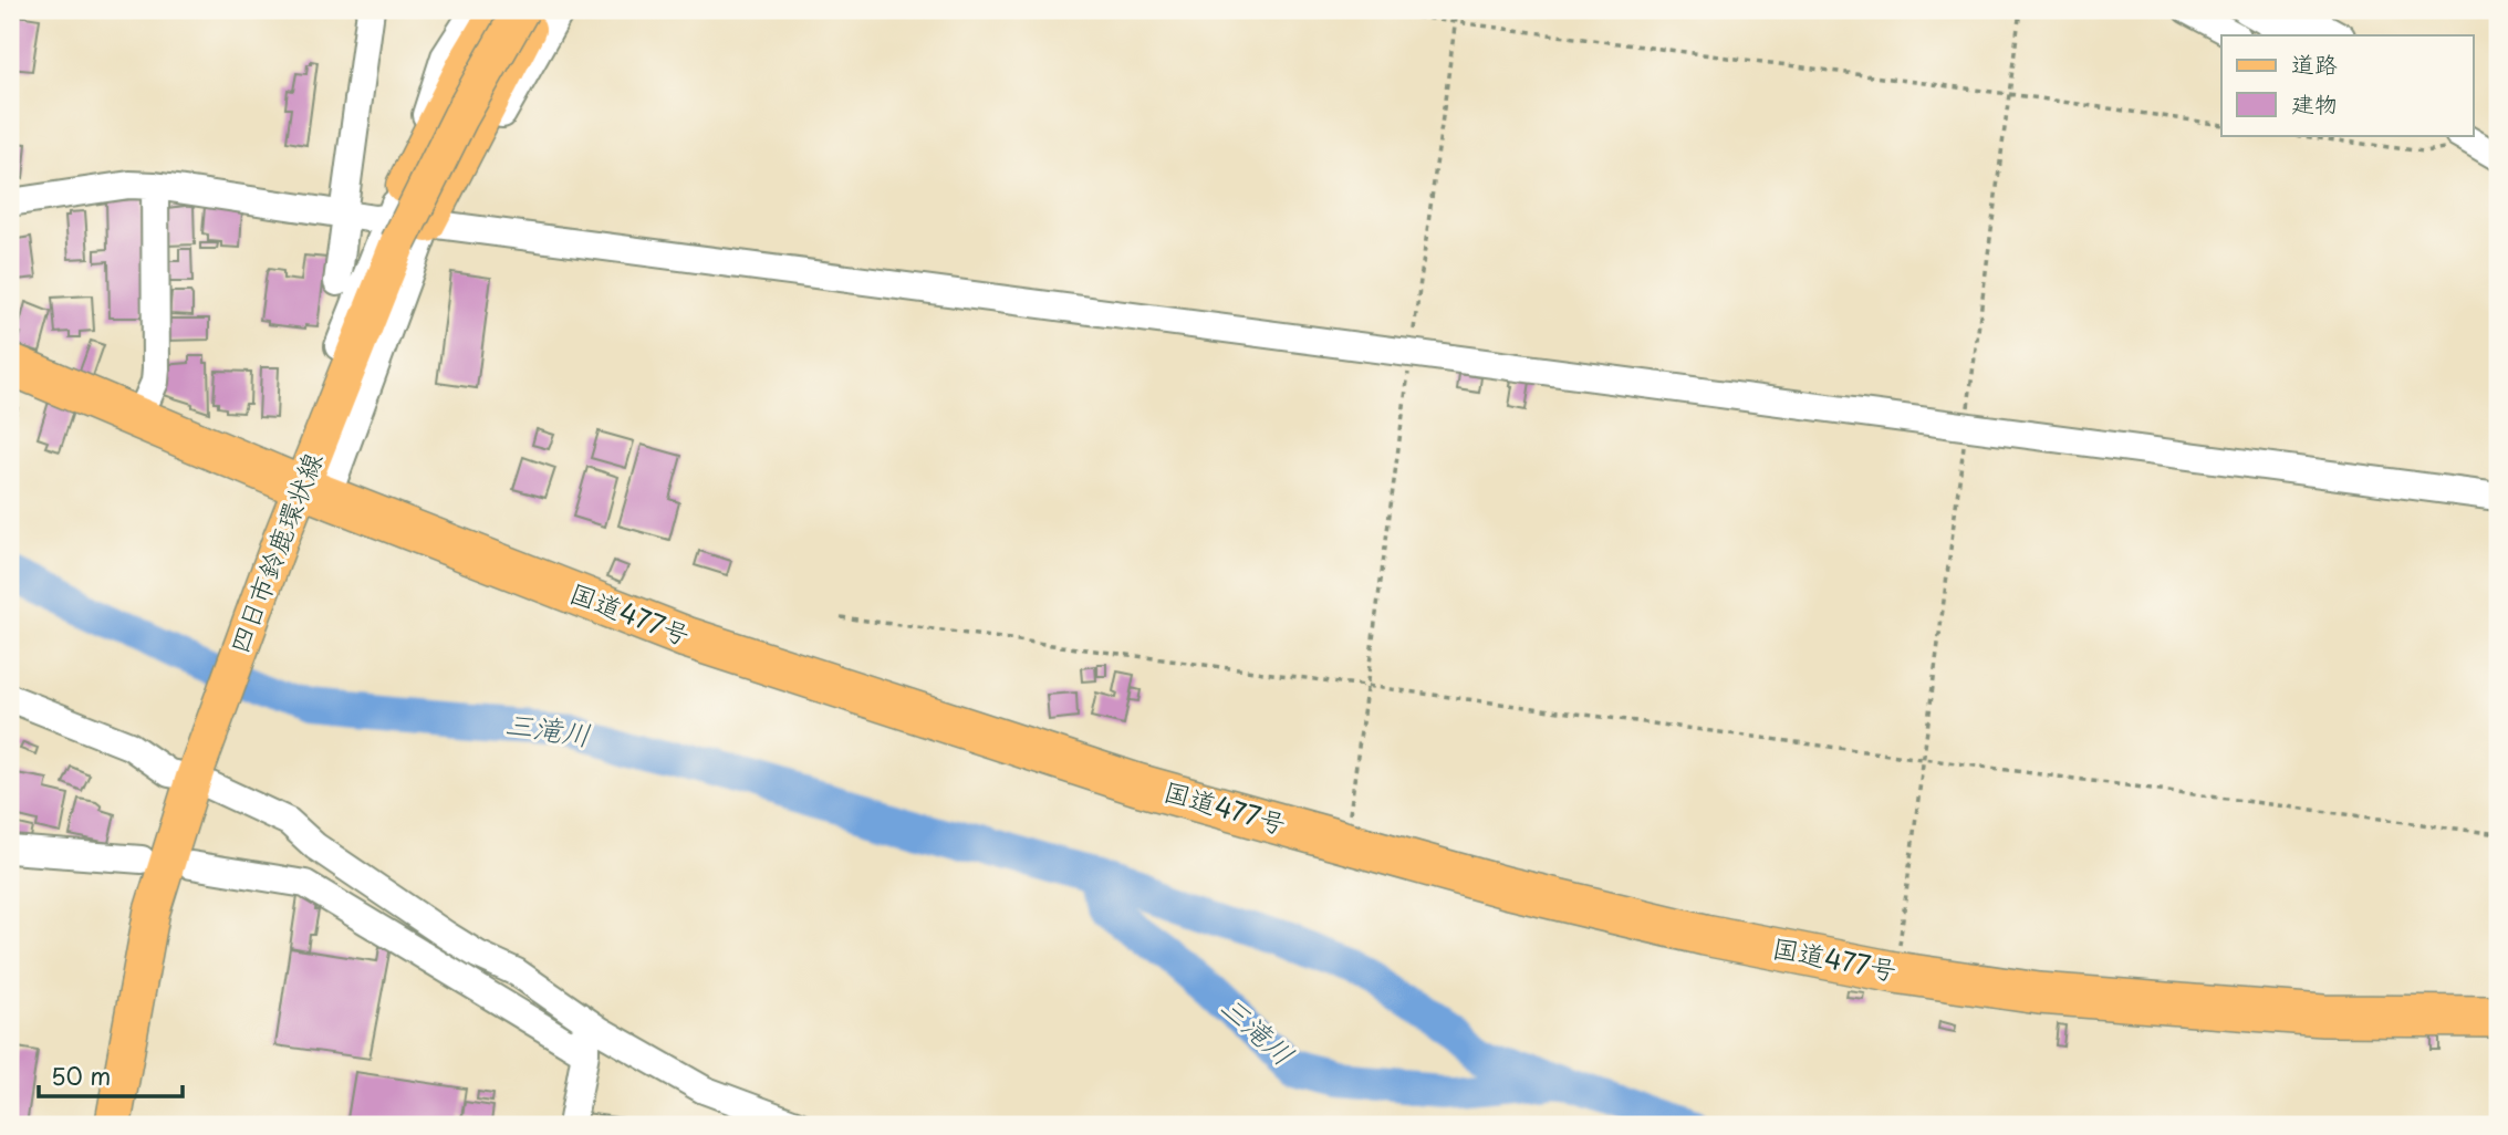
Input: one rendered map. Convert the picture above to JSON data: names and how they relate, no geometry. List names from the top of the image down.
{
  "streets": {
    "highway": ["国道477号"],
    "main road": ["四日市鈴鹿環状線"]
  },
  "crossings": [
    ["四日市鈴鹿環状線", "国道477号"]
  ],
  "water": ["三滝川"],
  "legend": ["道路", "建物"],
  "scale_bar": "50 m"
}
